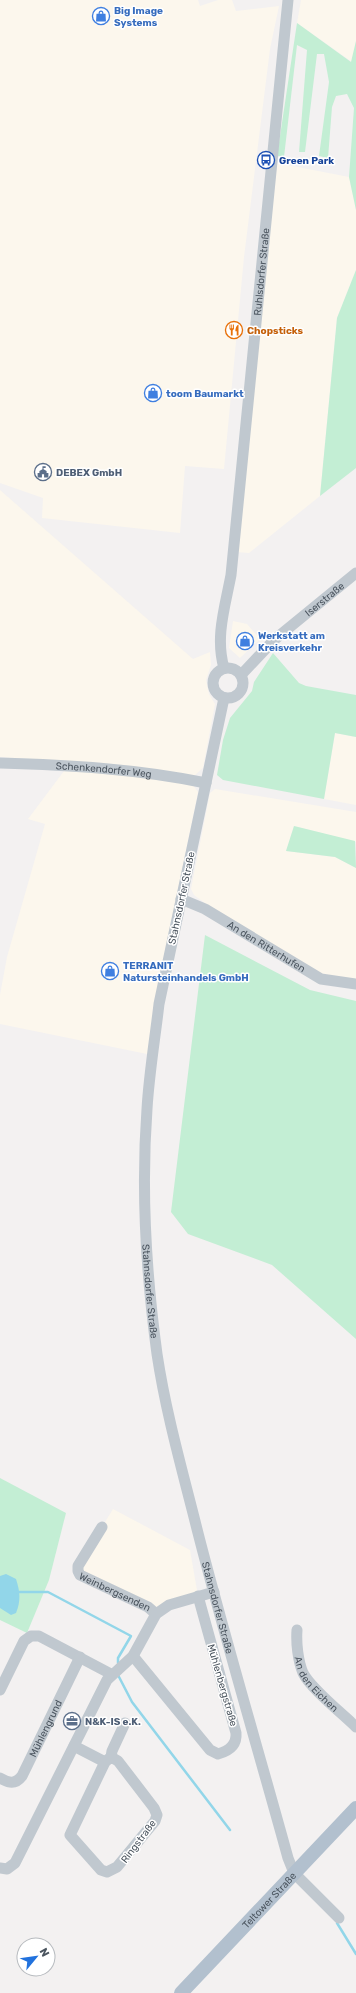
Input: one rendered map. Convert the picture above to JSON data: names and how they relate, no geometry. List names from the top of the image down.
{
  "streets": {
    "main road": ["Teltower Straße"],
    "street": [
      "Ruhlsdorfer Straße",
      "Iserstraße",
      "Schenkendorfer Weg",
      "Stahnsdorfer Straße",
      "An den Ritterhufen",
      "Weinbergsenden",
      "An den Eichen",
      "Mühlenbergstraße",
      "Mühlengrund",
      "Ringstraße"
    ]
  },
  "crossings": [
    ["Ruhlsdorfer Straße", "Iserstraße"],
    ["Ruhlsdorfer Straße", "Stahnsdorfer Straße"],
    ["Iserstraße", "Stahnsdorfer Straße"],
    ["Schenkendorfer Weg", "Stahnsdorfer Straße"],
    ["Stahnsdorfer Straße", "An den Ritterhufen"],
    ["Stahnsdorfer Straße", "Teltower Straße"]
  ],
  "places": {
    "shop": [
      "Big Image Systems",
      "toom Baumarkt",
      "Werkstatt am Kreisverkehr",
      "TERRANIT Natursteinhandels GmbH"
    ],
    "bus stop": ["Green Park"],
    "restaurant": ["Chopsticks"],
    "public building": ["DEBEX GmbH"],
    "office": ["N&K-IS e.K."]
  },
  "north": "top right"
}
